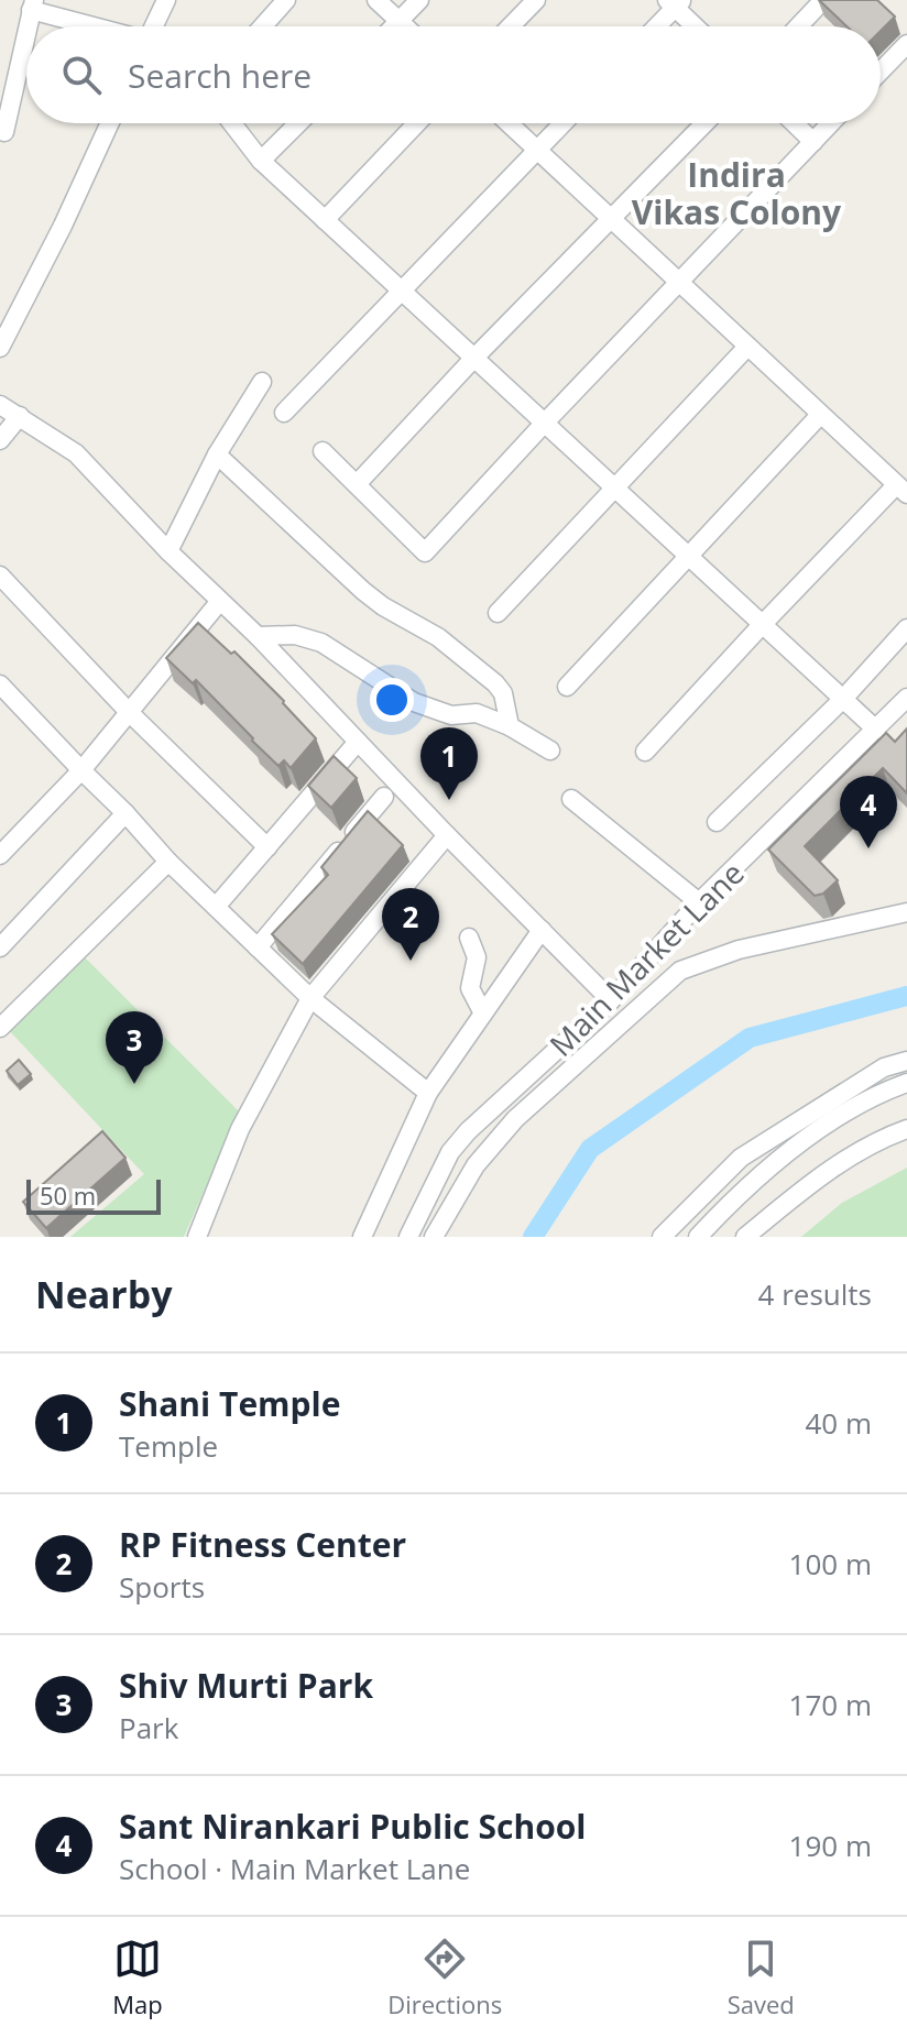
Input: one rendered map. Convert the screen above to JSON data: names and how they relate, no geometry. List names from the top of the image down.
{
  "streets": {
    "street": ["Main Market Lane"]
  },
  "districts": ["Indira Vikas Colony"],
  "scale_bar": "50 m",
  "page": {
    "search": "Search here",
    "pins": [
      "1",
      "4",
      "2",
      "3"
    ],
    "scale": "50 m",
    "heading": ["Nearby", "4 results"],
    "list": [
      {
        "mark": "1",
        "name": "Shani Temple",
        "note": "Temple",
        "value": "40 m"
      },
      {
        "mark": "2",
        "name": "RP Fitness Center",
        "note": "Sports",
        "value": "100 m"
      },
      {
        "mark": "3",
        "name": "Shiv Murti Park",
        "note": "Park",
        "value": "170 m"
      },
      {
        "mark": "4",
        "name": "Sant Nirankari Public School",
        "note": "School · Main Market Lane",
        "value": "190 m"
      }
    ],
    "nav": ["Map", "Directions", "Saved"]
  }
}
